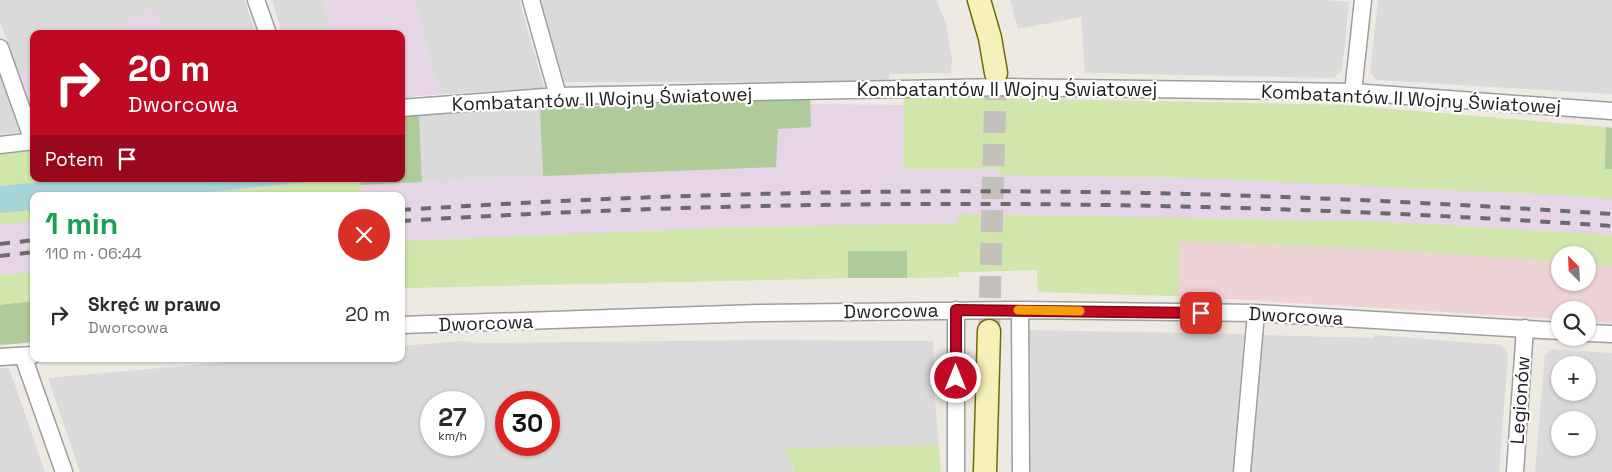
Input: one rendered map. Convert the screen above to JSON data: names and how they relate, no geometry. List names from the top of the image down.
{
  "streets": {
    "street": ["Kombatantów II Wojny Światowej", "Dworcowa", "Legionów"]
  },
  "crossings": [
    ["Dworcowa", "Legionów"]
  ],
  "north": "top left",
  "page": {
    "turn": ["20 m", "Dworcowa"],
    "then": "Potem",
    "heading": ["1 min", "110 m · 06:44"],
    "map_buttons": ["+", "−"],
    "list": [
      {
        "name": "Skręć w prawo",
        "note": "Dworcowa",
        "value": "20 m"
      }
    ],
    "speed": "27 km/h",
    "limit": "30"
  }
}
